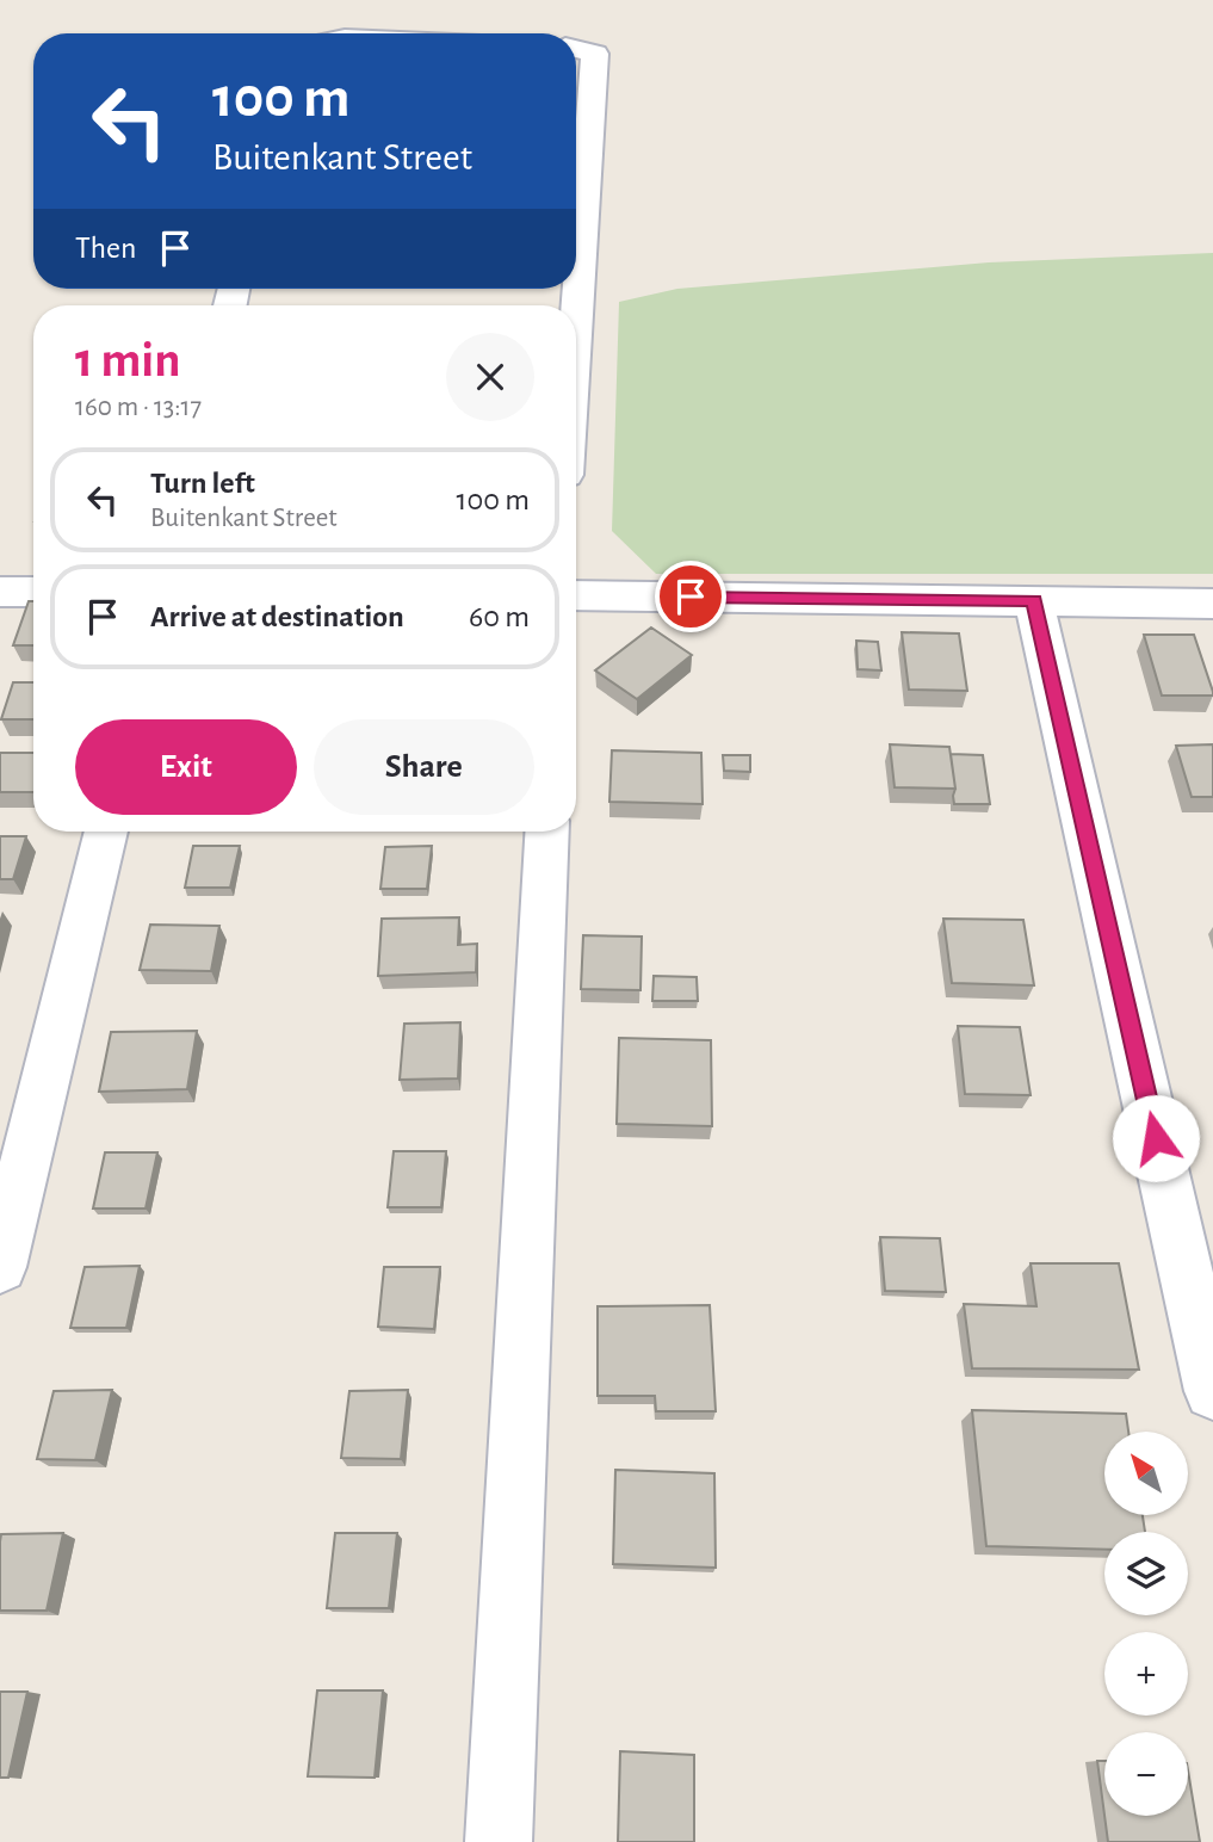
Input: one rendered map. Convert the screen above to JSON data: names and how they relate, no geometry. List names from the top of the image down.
{
  "north": "top left",
  "page": {
    "turn": ["100 m", "Buitenkant Street"],
    "then": "Then",
    "heading": ["1 min", "160 m · 13:17"],
    "list": [
      {
        "name": "Turn left",
        "note": "Buitenkant Street",
        "value": "100 m"
      },
      {
        "name": "Arrive at destination",
        "value": "60 m"
      }
    ],
    "buttons": ["Exit", "Share"],
    "map_buttons": ["+", "−"]
  }
}
